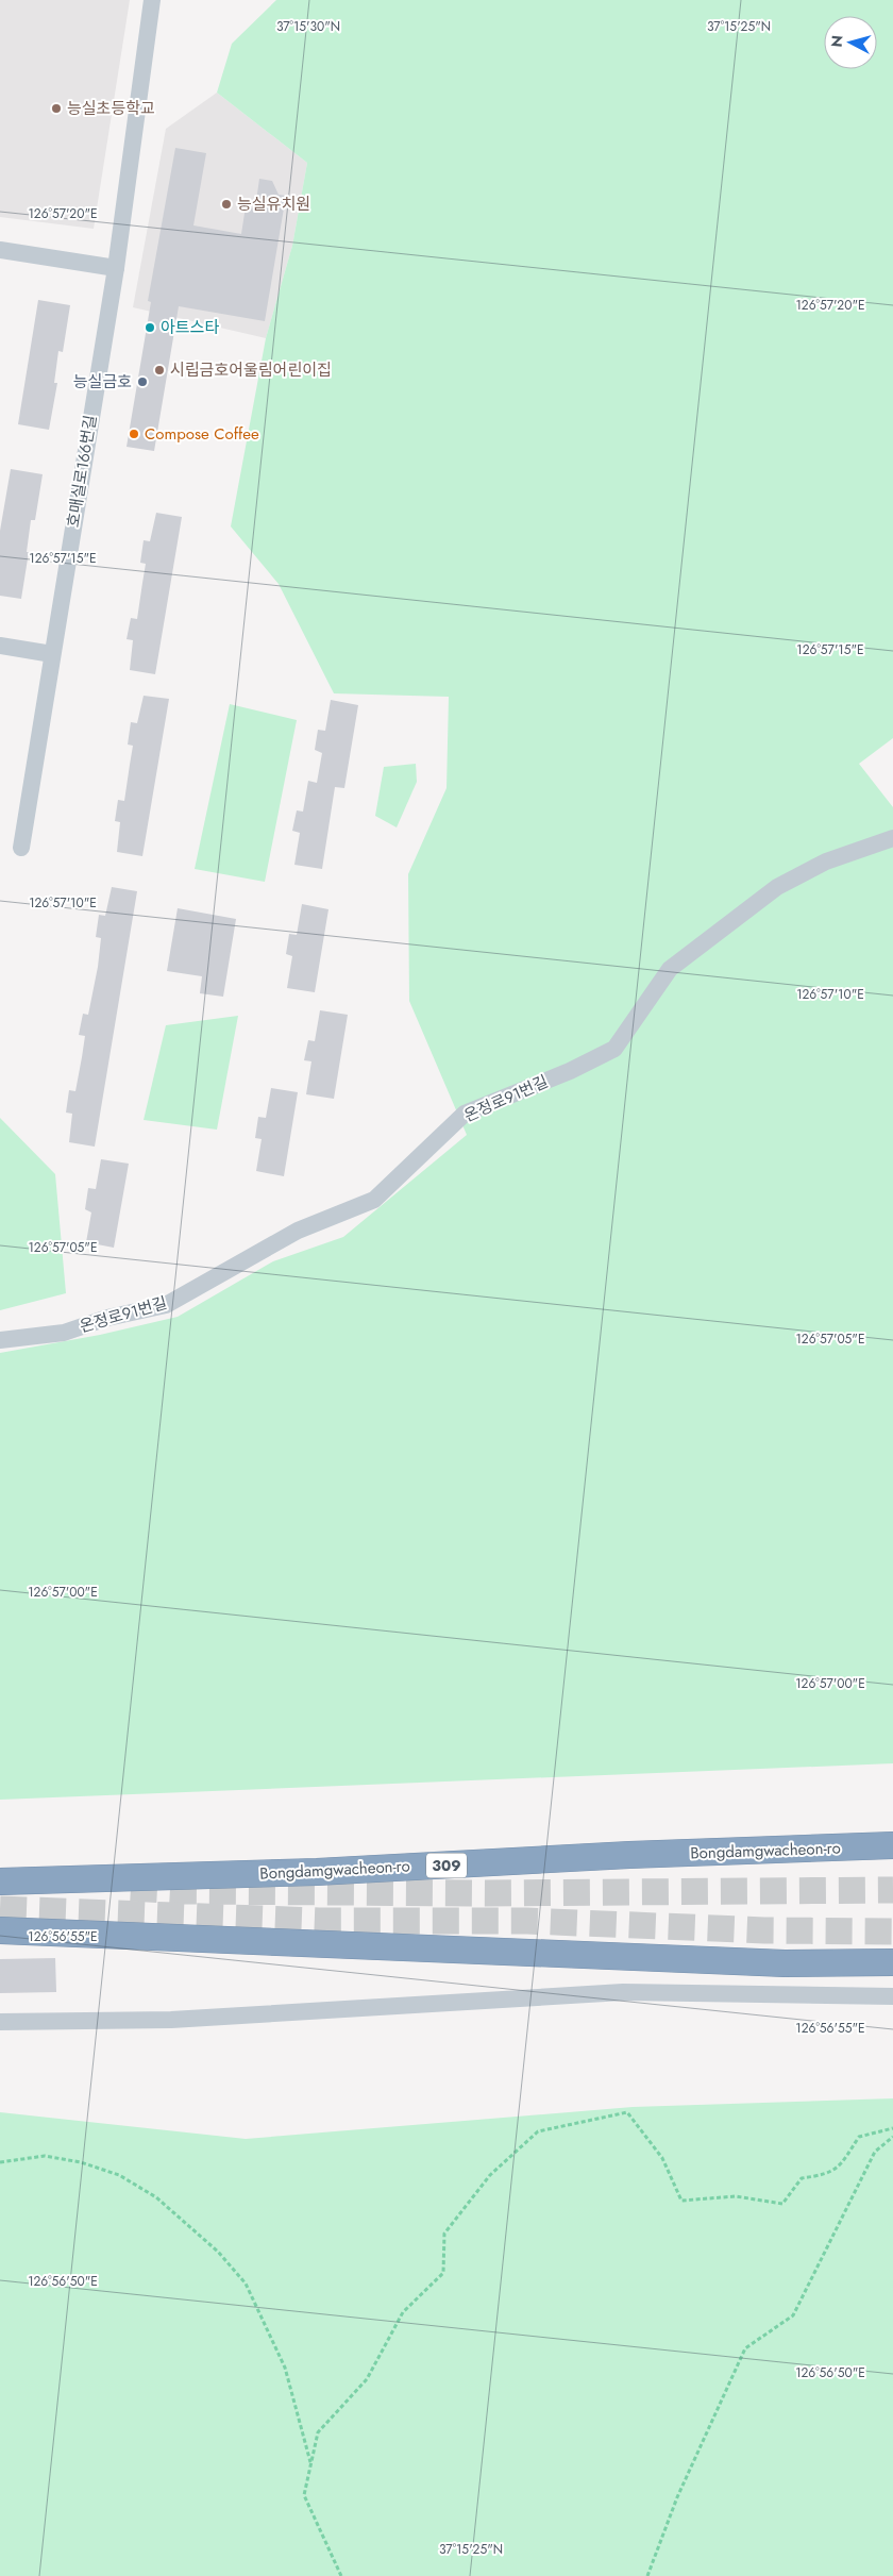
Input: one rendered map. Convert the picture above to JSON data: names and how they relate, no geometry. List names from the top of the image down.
{
  "streets": {
    "highway": ["Bongdamgwacheon-ro", "309"],
    "street": ["호매실로166번길", "온정로91번길"]
  },
  "places": [
    "능실초등학교",
    "능실유치원",
    "아트스타",
    "시립금호어울림어린이집",
    "능실금호",
    "Compose Coffee"
  ],
  "north": "left",
  "coordinates": [
    "37°15'30\"N",
    "37°15'25\"N",
    "126°57'20\"E",
    "126°57'15\"E",
    "126°57'10\"E",
    "126°57'05\"E",
    "126°57'00\"E",
    "126°56'55\"E",
    "126°56'50\"E"
  ]
}
